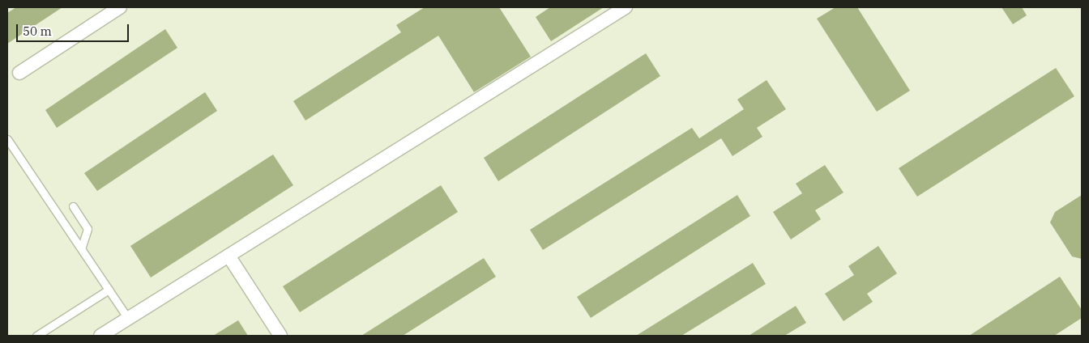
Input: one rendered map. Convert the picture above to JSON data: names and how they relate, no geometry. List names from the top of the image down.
{
  "scale_bar": "50 m"
}
